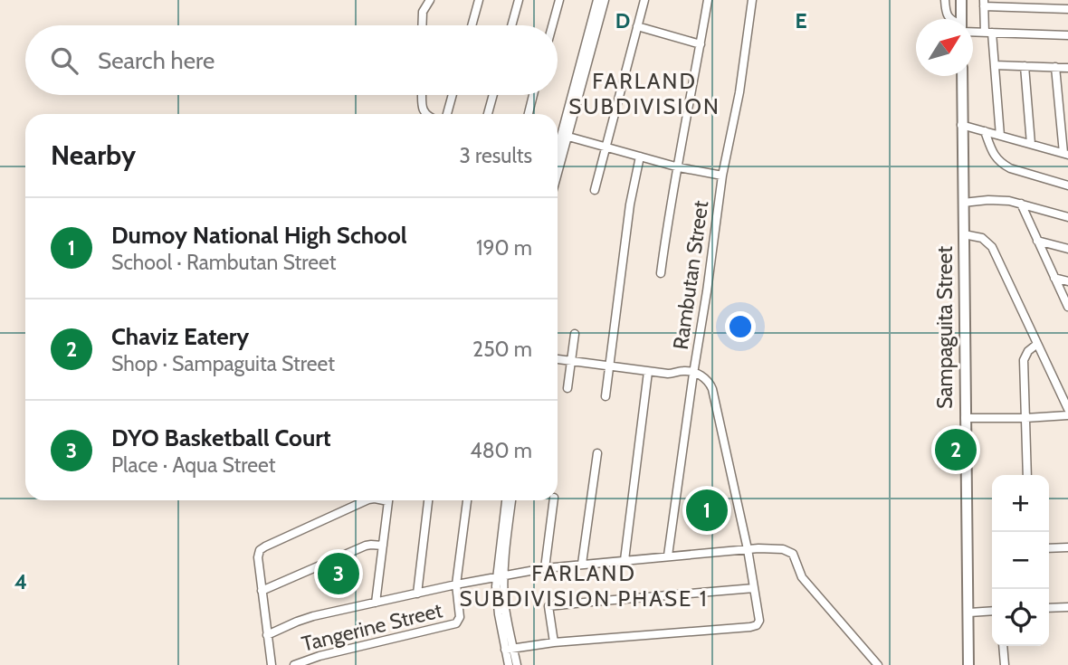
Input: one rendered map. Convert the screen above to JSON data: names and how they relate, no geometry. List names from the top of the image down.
{
  "streets": {
    "street": ["Rambutan Street", "Sampaguita Street", "Tangerine Street"]
  },
  "districts": ["FARLAND SUBDIVISION", "FARLAND SUBDIVISION PHASE 1"],
  "north": "top right",
  "page": {
    "search": "Search here",
    "heading": ["Nearby", "3 results"],
    "list": [
      {
        "mark": "1",
        "name": "Dumoy National High School",
        "note": "School · Rambutan Street",
        "value": "190 m"
      },
      {
        "mark": "2",
        "name": "Chaviz Eatery",
        "note": "Shop · Sampaguita Street",
        "value": "250 m"
      },
      {
        "mark": "3",
        "name": "DYO Basketball Court",
        "note": "Place · Aqua Street",
        "value": "480 m"
      }
    ],
    "pins": ["2", "1", "3"],
    "map_buttons": ["+", "−"]
  },
  "grid": {
    "columns": ["D", "E"],
    "rows": ["4"]
  }
}
